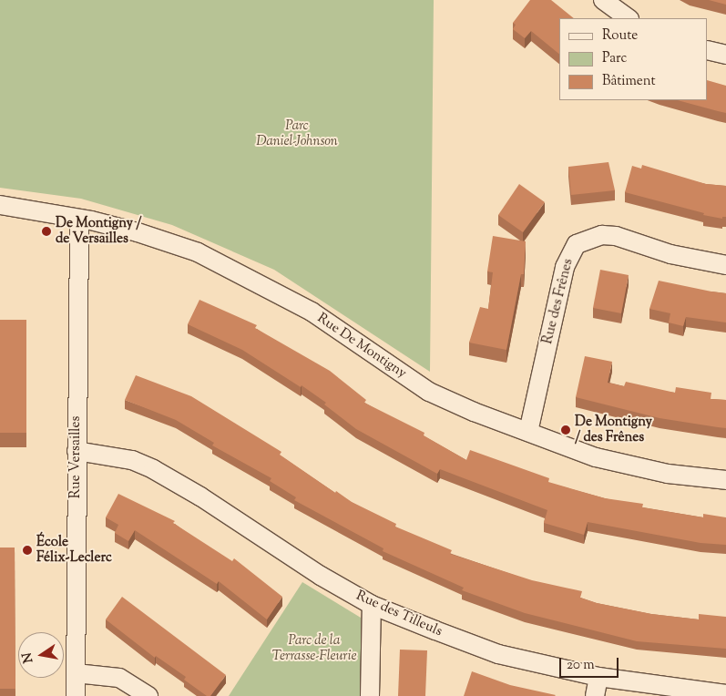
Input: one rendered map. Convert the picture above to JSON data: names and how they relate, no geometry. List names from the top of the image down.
{
  "streets": {
    "street": [
      "Rue des Frênes",
      "Rue De Montigny",
      "Rue Versailles",
      "Rue des Tilleuls"
    ]
  },
  "crossings": [
    ["Rue des Frênes", "Rue De Montigny"],
    ["Rue De Montigny", "Rue Versailles"],
    ["Rue Versailles", "Rue des Tilleuls"]
  ],
  "parks": ["Parc Daniel-Johnson", "Parc de la Terrasse-Fleurie"],
  "places": ["De Montigny / de Versailles", "De Montigny / des Frênes", "École Félix-Leclerc"],
  "legend": ["Route", "Parc", "Bâtiment"],
  "scale_bar": "20 m",
  "north": "left"
}
